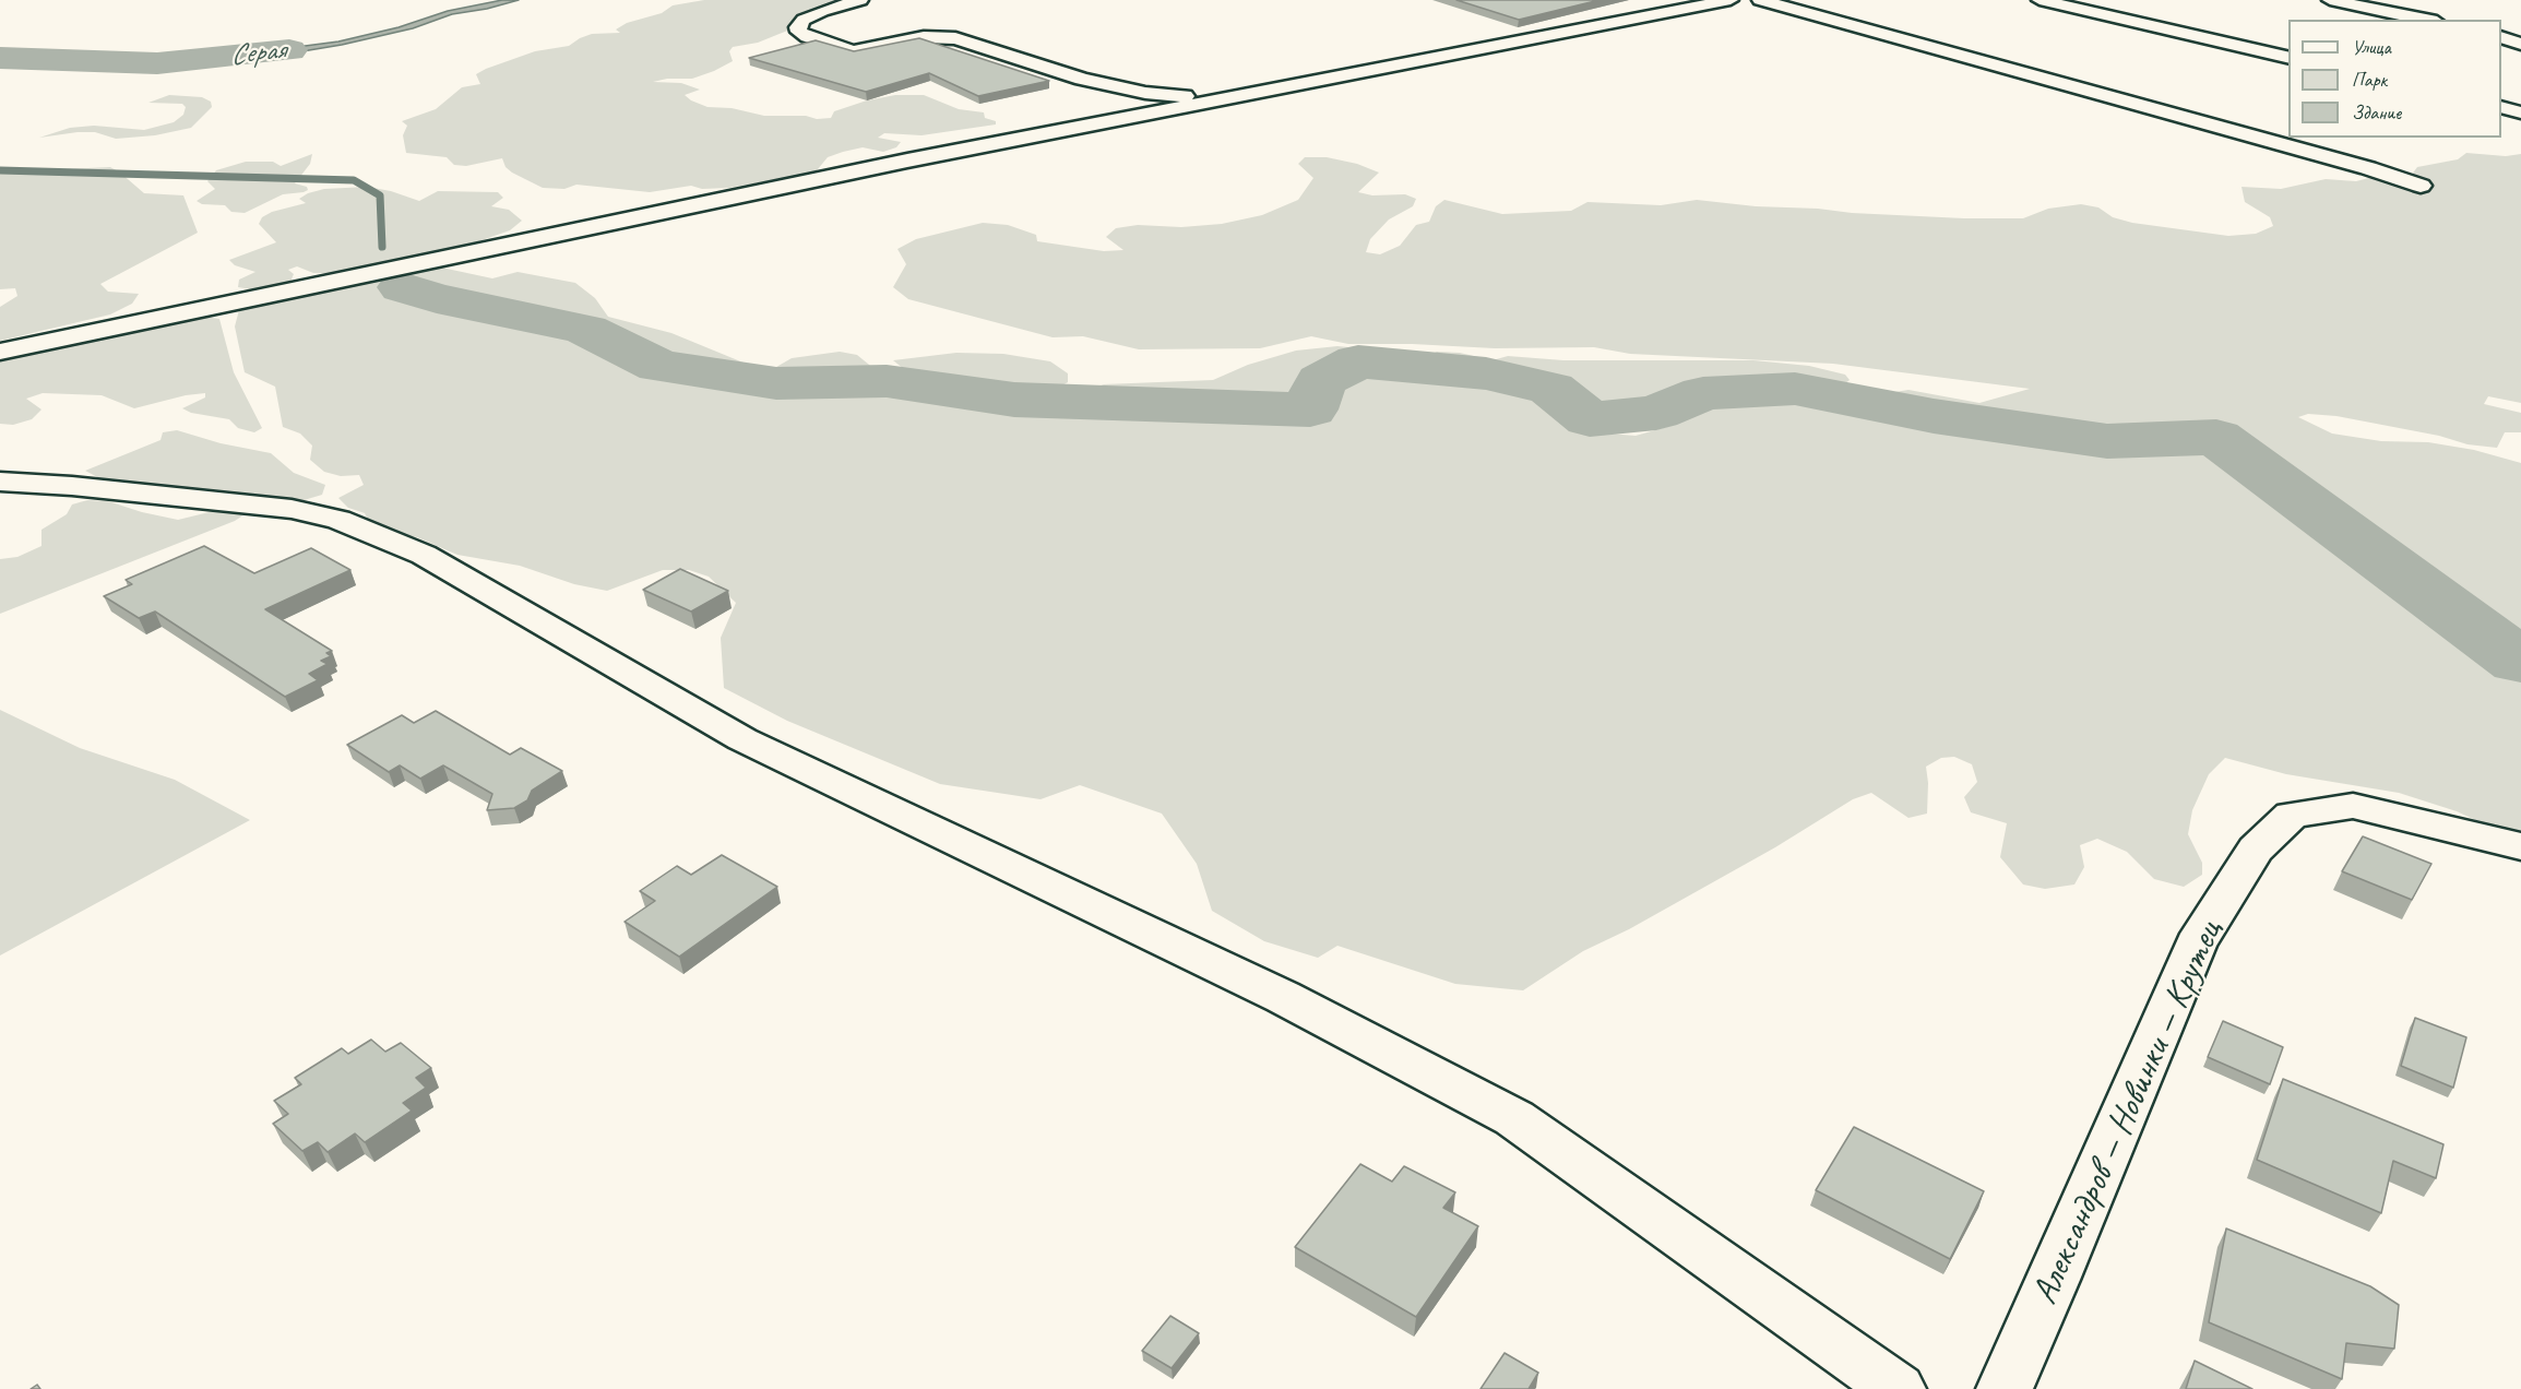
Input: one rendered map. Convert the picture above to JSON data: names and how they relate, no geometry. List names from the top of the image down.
{
  "streets": {
    "street": ["Александров — Новинки — Крутец"]
  },
  "water": ["Серая"],
  "legend": ["Улица", "Парк", "Здание"]
}
